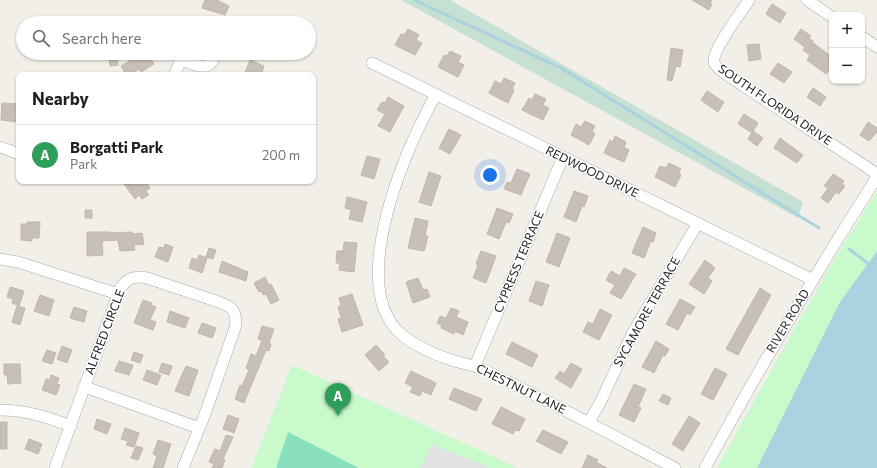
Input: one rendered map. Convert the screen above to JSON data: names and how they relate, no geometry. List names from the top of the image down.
{
  "streets": {
    "street": [
      "SOUTH FLORIDA DRIVE",
      "REDWOOD DRIVE",
      "CYPRESS TERRACE",
      "SYCAMORE TERRACE",
      "RIVER ROAD",
      "ALFRED CIRCLE",
      "CHESTNUT LANE"
    ]
  },
  "crossings": [
    ["SOUTH FLORIDA DRIVE", "RIVER ROAD"],
    ["REDWOOD DRIVE", "CYPRESS TERRACE"],
    ["REDWOOD DRIVE", "SYCAMORE TERRACE"],
    ["REDWOOD DRIVE", "RIVER ROAD"],
    ["REDWOOD DRIVE", "CHESTNUT LANE"],
    ["CYPRESS TERRACE", "CHESTNUT LANE"],
    ["SYCAMORE TERRACE", "CHESTNUT LANE"]
  ],
  "page": {
    "map_buttons": ["+", "−"],
    "search": "Search here",
    "heading": "Nearby",
    "list": [
      {
        "mark": "A",
        "name": "Borgatti Park",
        "note": "Park",
        "value": "200 m"
      }
    ],
    "pins": "A"
  }
}
